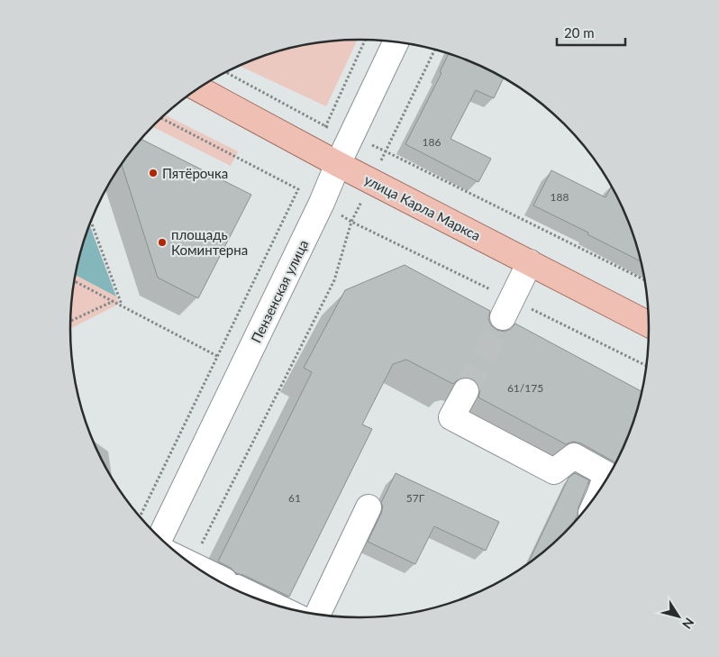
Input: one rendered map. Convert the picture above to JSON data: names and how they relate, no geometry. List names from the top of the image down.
{
  "streets": {
    "main road": ["улица Карла Маркса"],
    "street": ["Пензенская улица"]
  },
  "crossings": [
    ["улица Карла Маркса", "Пензенская улица"]
  ],
  "places": ["Пятёрочка", "площадь Коминтерна"],
  "house_numbers": [
    "186",
    "188",
    "61/175",
    "61",
    "57Г"
  ],
  "scale_bar": "20 m",
  "north": "bottom right"
}
